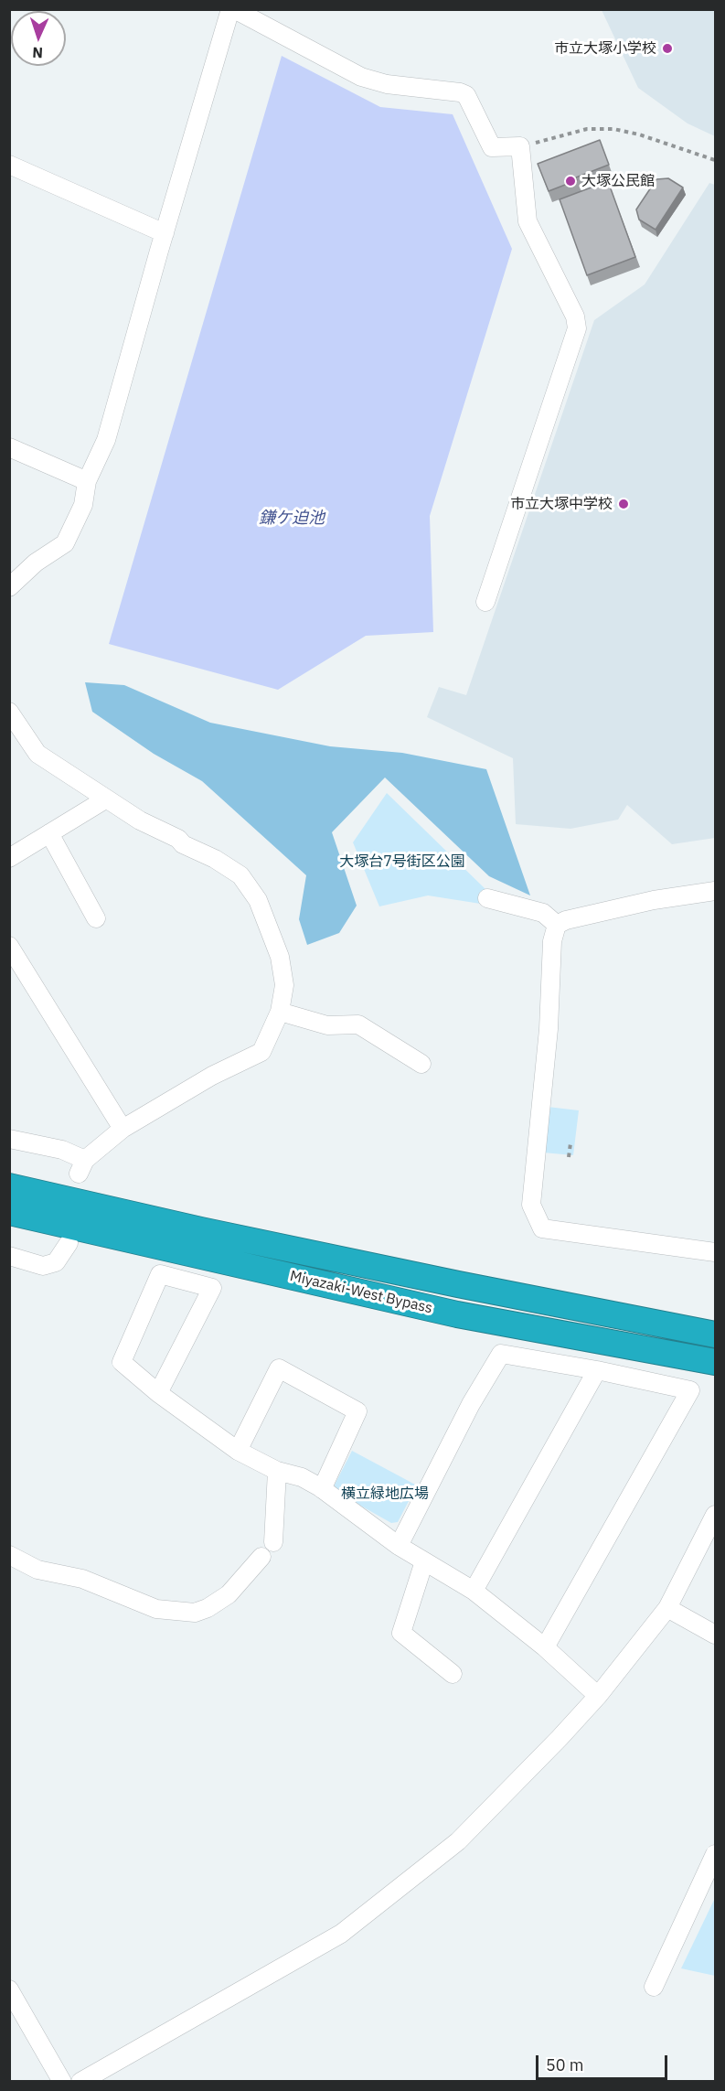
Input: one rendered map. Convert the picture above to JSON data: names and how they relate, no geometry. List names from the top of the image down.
{
  "streets": {
    "highway": ["Miyazaki-West Bypass"]
  },
  "water": ["鎌ケ迫池"],
  "parks": ["大塚台7号街区公園", "横立緑地広場"],
  "places": ["市立大塚小学校", "大塚公民館", "市立大塚中学校"],
  "scale_bar": "50 m",
  "north": "bottom"
}
